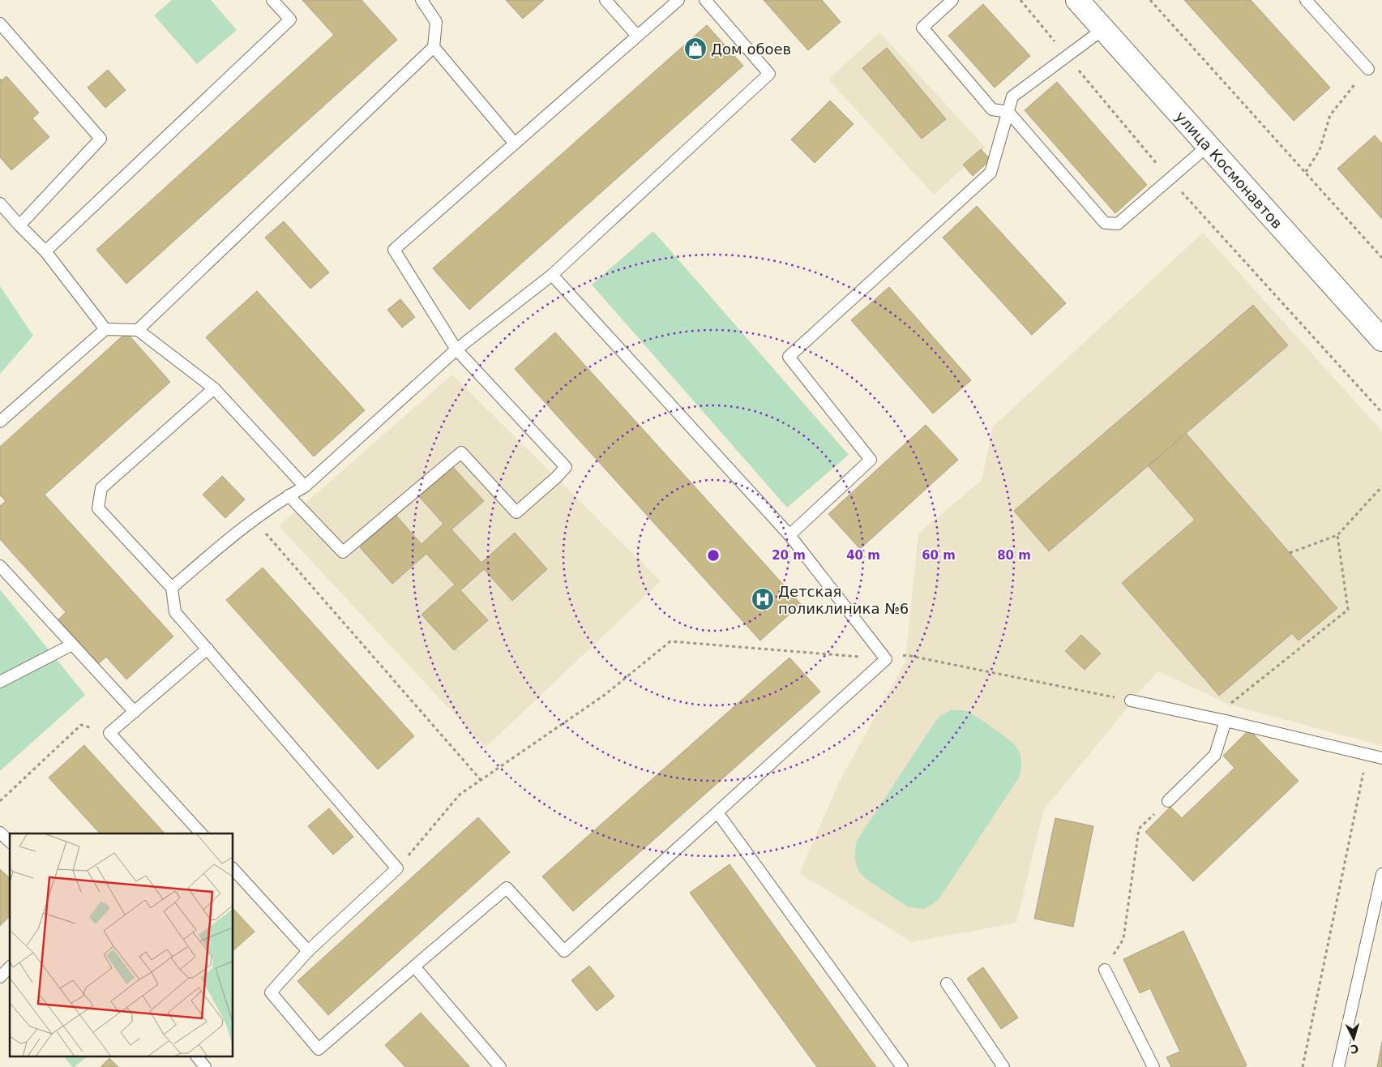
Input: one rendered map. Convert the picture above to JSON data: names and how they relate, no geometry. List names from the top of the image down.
{
  "streets": {
    "street": ["улица Космонавтов"]
  },
  "places": {
    "shop": ["Дом обоев"],
    "hospital": ["Детская поликлиника №6"]
  },
  "north": "bottom",
  "rings": [
    "20 m",
    "40 m",
    "60 m",
    "80 m"
  ]
}
